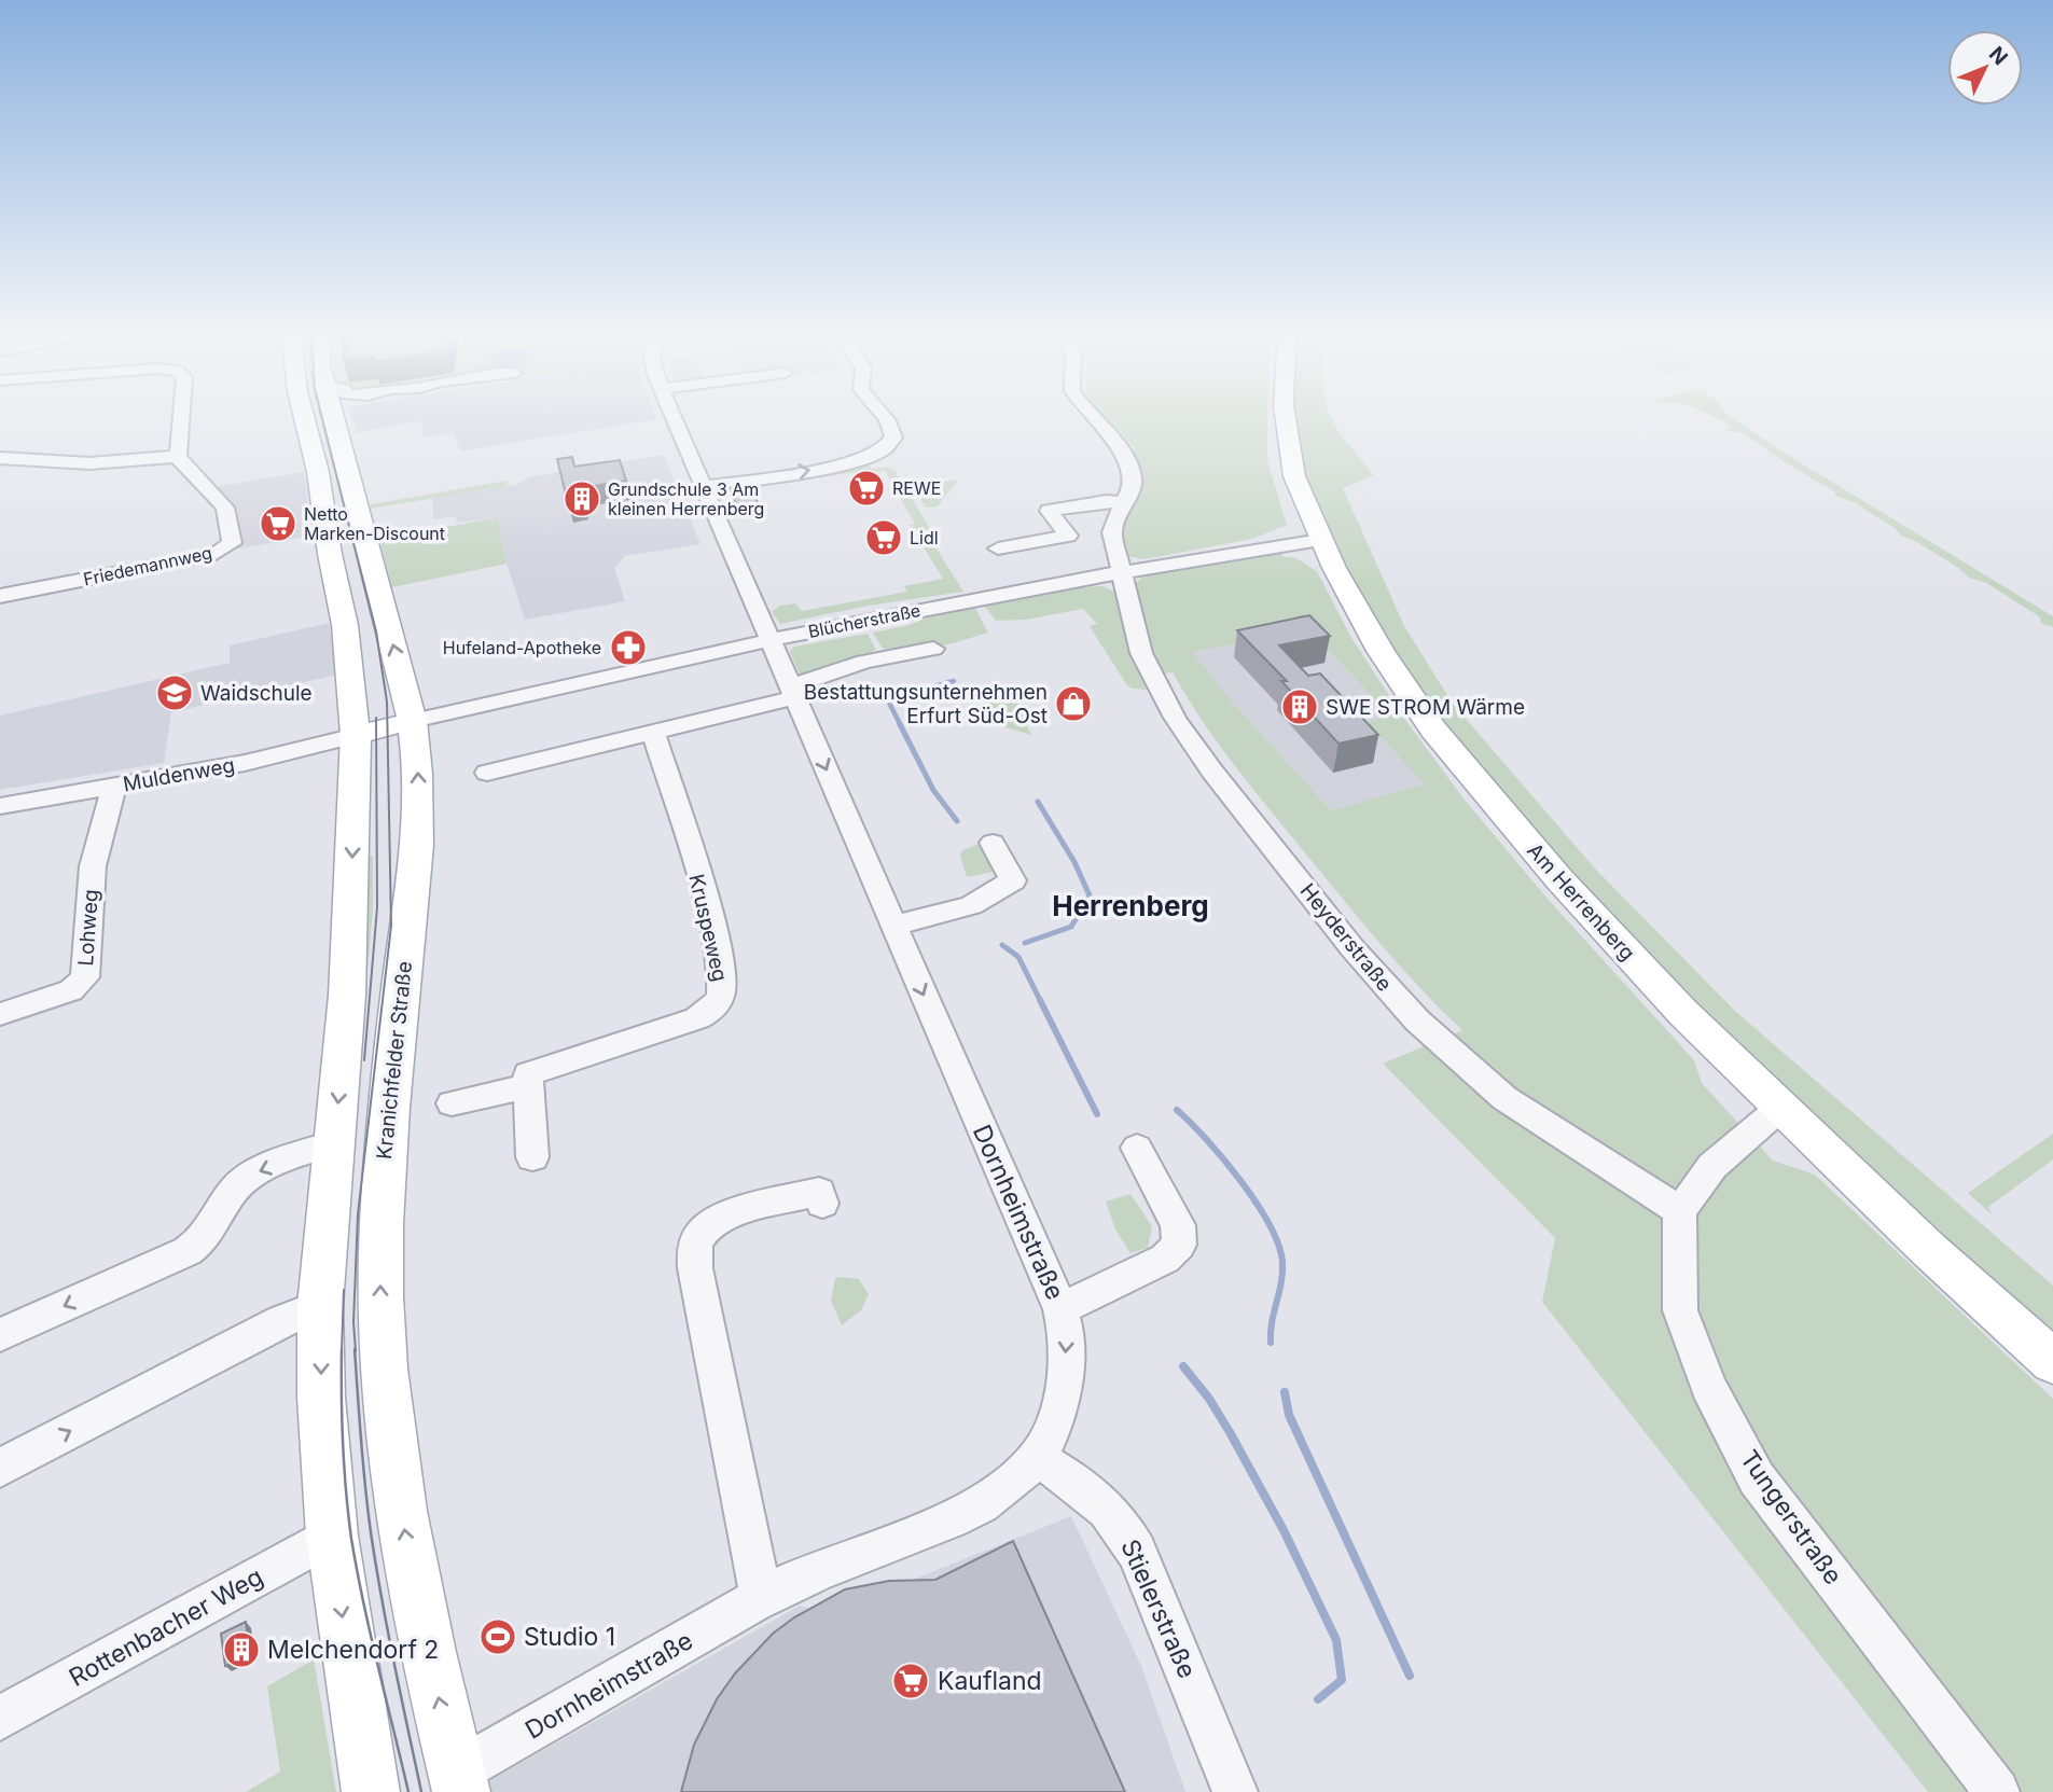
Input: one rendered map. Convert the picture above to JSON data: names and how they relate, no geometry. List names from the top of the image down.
{
  "streets": {
    "main road": ["Am Herrenberg", "Kranichfelder Straße"],
    "street": [
      "Friedemannweg",
      "Blücherstraße",
      "Muldenweg",
      "Lohweg",
      "Kruspeweg",
      "Heyderstraße",
      "Dornheimstraße",
      "Tungerstraße",
      "Stielerstraße",
      "Rottenbacher Weg"
    ]
  },
  "crossings": [
    ["Blücherstraße", "Am Herrenberg"],
    ["Blücherstraße", "Heyderstraße"],
    ["Blücherstraße", "Kranichfelder Straße"],
    ["Blücherstraße", "Dornheimstraße"],
    ["Muldenweg", "Lohweg"],
    ["Heyderstraße", "Tungerstraße"],
    ["Kranichfelder Straße", "Dornheimstraße"],
    ["Dornheimstraße", "Stielerstraße"]
  ],
  "one_way": ["Dornheimstraße"],
  "districts": ["Herrenberg"],
  "places": {
    "supermarket": [
      "REWE",
      "Netto Marken-Discount",
      "Lidl",
      "Kaufland"
    ],
    "building": ["Grundschule 3 Am kleinen Herrenberg", "SWE STROM Wärme", "Melchendorf 2"],
    "pharmacy": ["Hufeland-Apotheke"],
    "school or university": ["Waidschule"],
    "shop": ["Bestattungsunternehmen Erfurt Süd-Ost"],
    "sports": ["Studio 1"]
  },
  "north": "top right"
}
